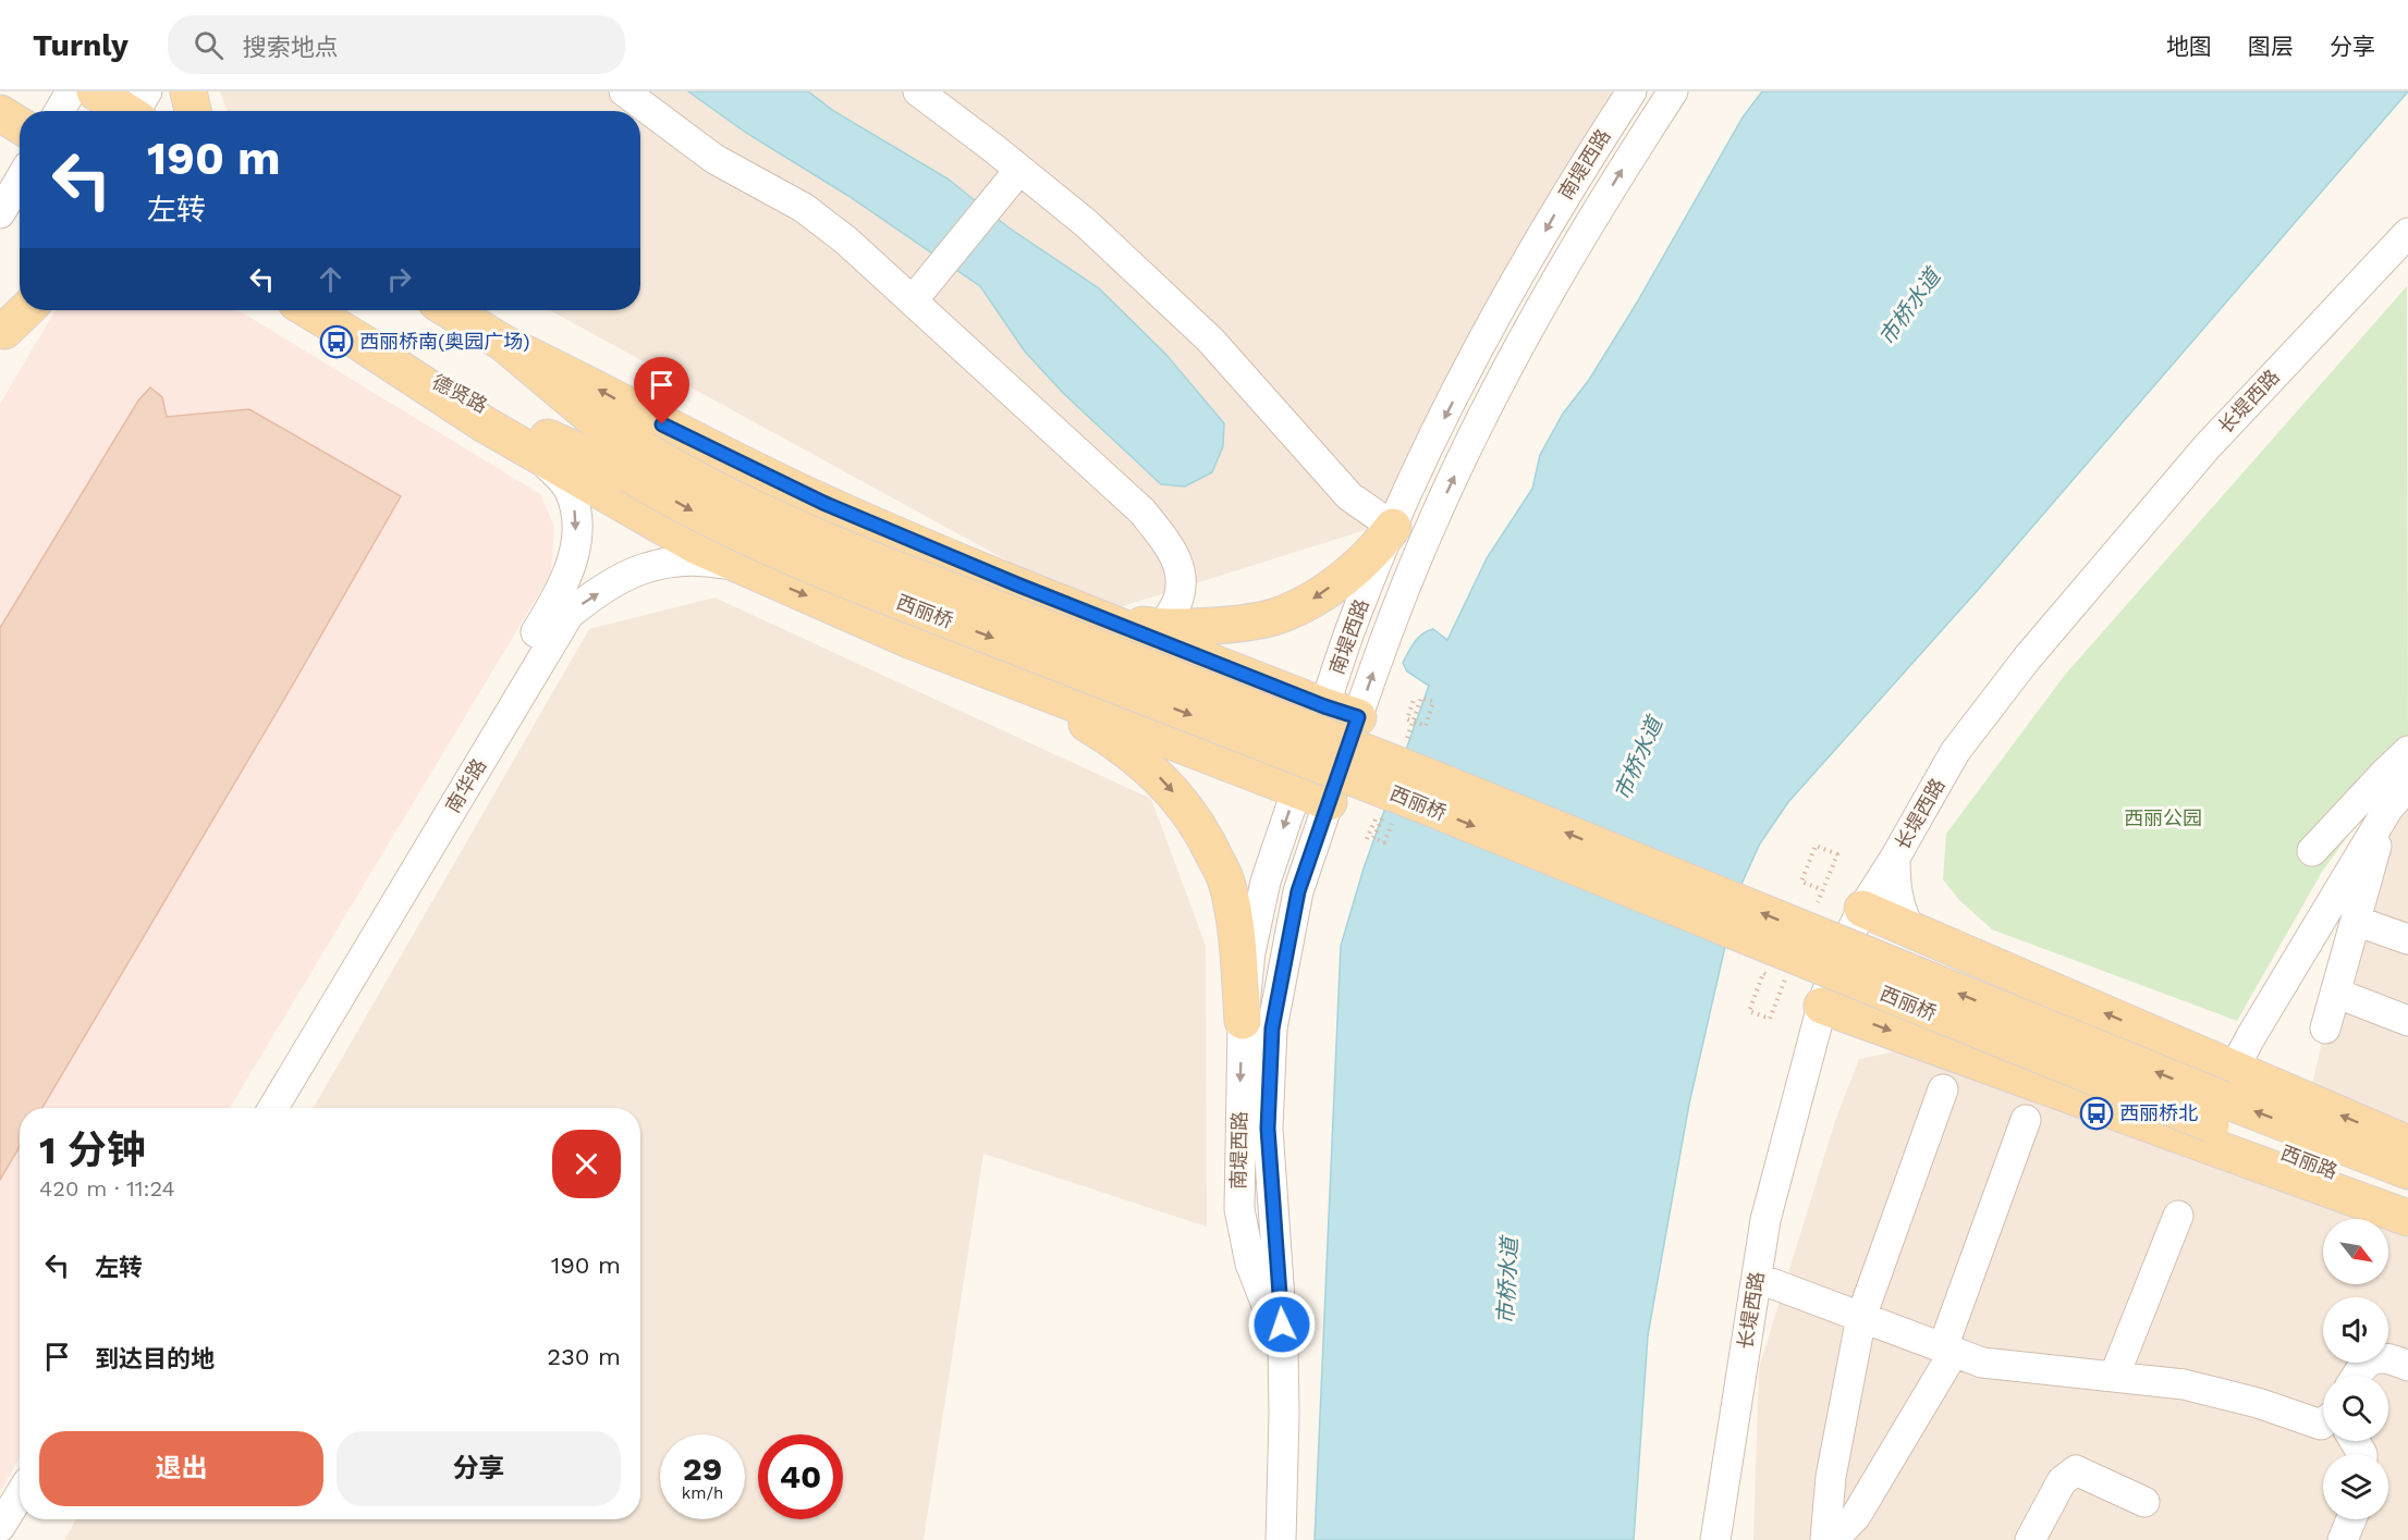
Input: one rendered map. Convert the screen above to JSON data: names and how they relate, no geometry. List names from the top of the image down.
{
  "streets": {
    "main road": ["德贤路", "西丽桥", "西丽路"],
    "street": ["南堤西路", "长堤西路", "南华路"]
  },
  "crossings": [
    ["德贤路", "西丽桥"],
    ["西丽桥", "西丽路"]
  ],
  "water": ["市桥水道"],
  "parks": ["西丽公园"],
  "places": {
    "bus stop": ["西丽桥南(奥园广场)", "西丽桥北"]
  },
  "north": "bottom right",
  "page": {
    "header": "Turnly",
    "search": "搜索地点",
    "nav": ["地图", "图层", "分享"],
    "turn": ["190 m", "左转"],
    "heading": ["1 分钟", "420 m · 11:24"],
    "list": [
      {
        "name": "左转",
        "value": "190 m"
      },
      {
        "name": "到达目的地",
        "value": "230 m"
      }
    ],
    "buttons": ["退出", "分享"],
    "speed": "29 km/h",
    "limit": "40"
  }
}
